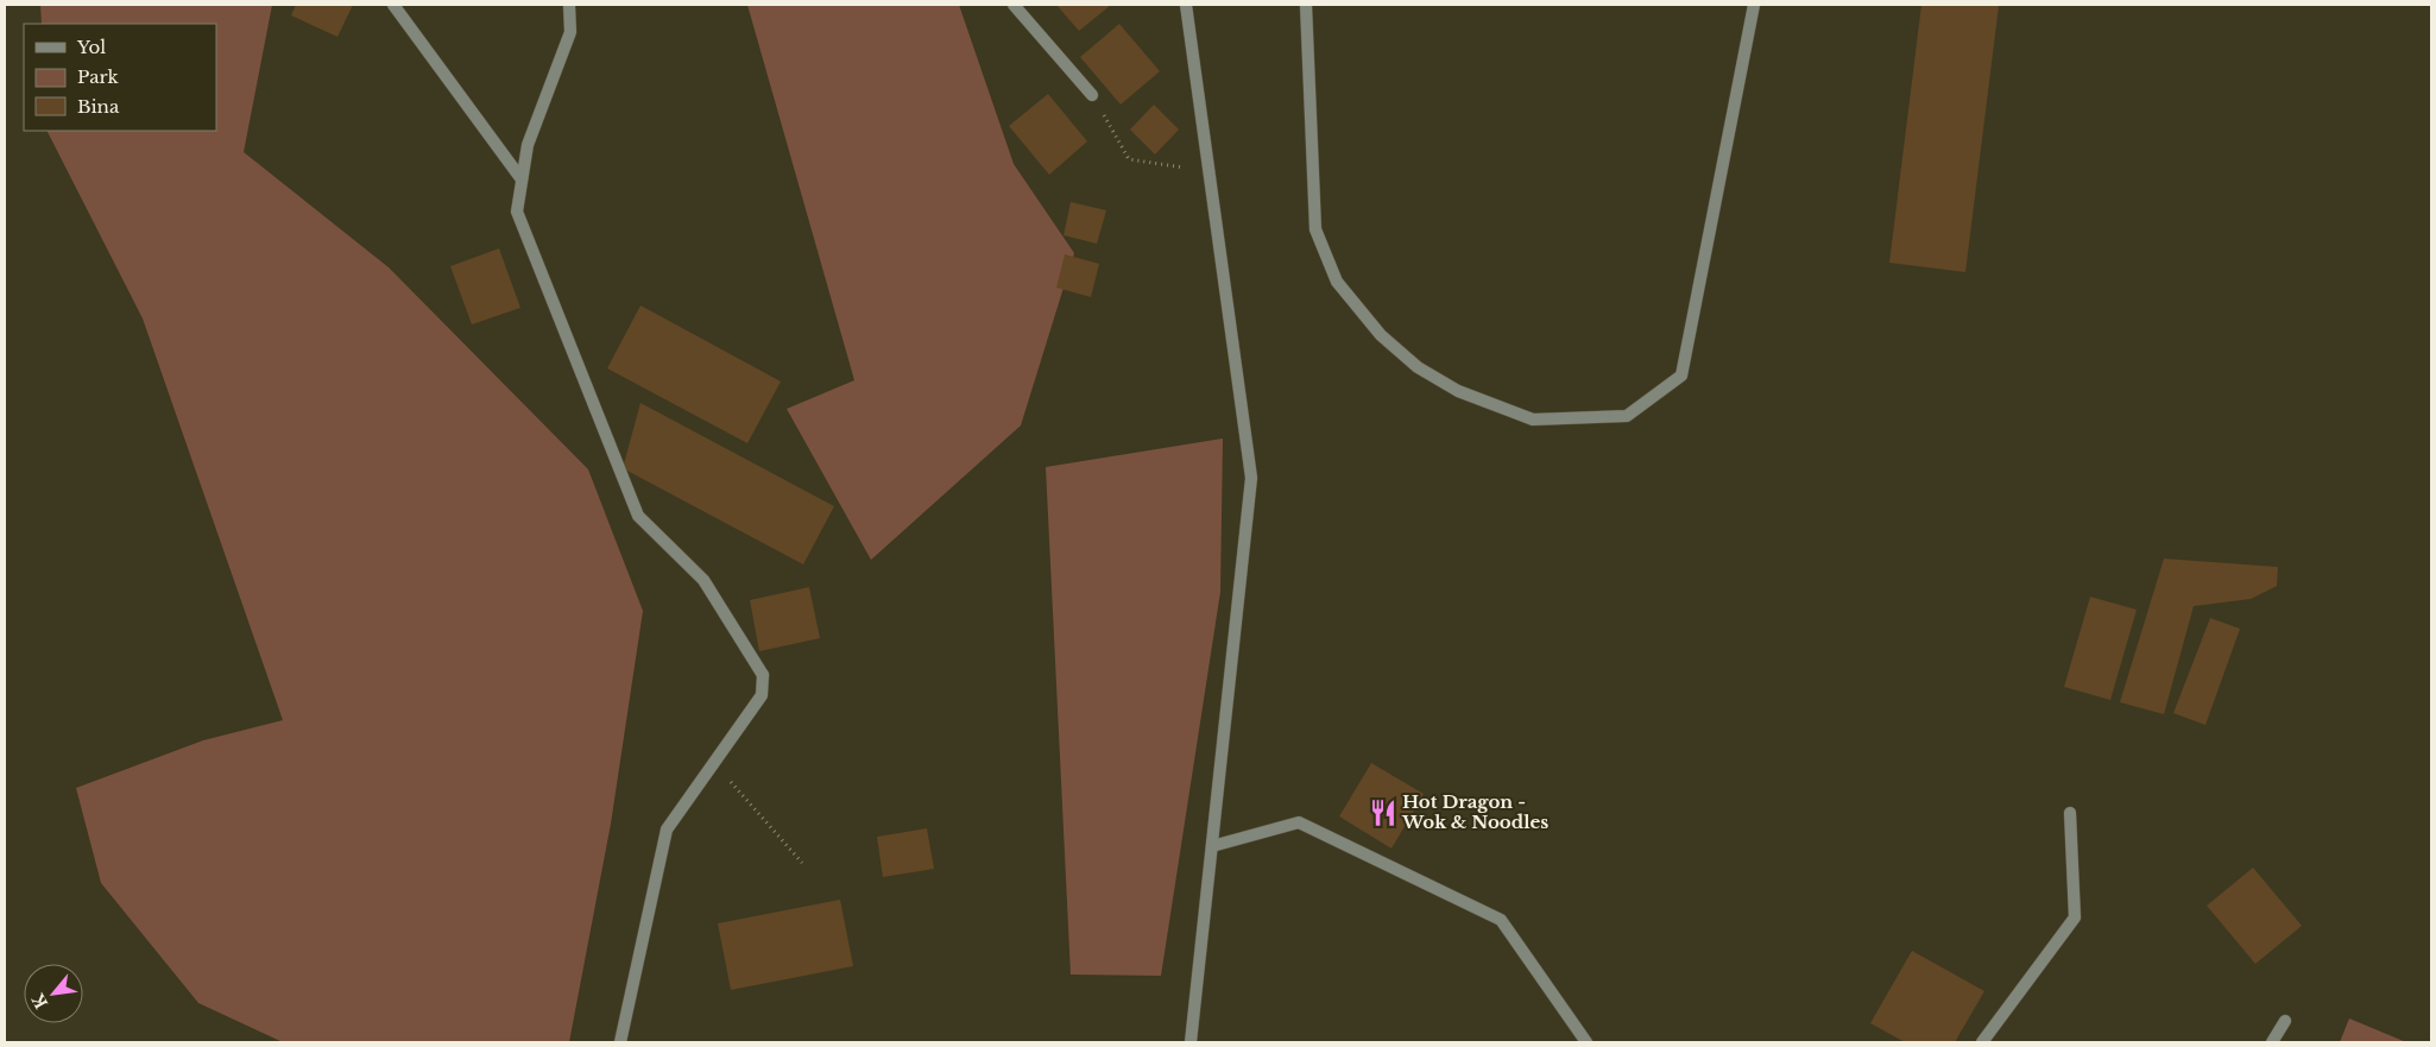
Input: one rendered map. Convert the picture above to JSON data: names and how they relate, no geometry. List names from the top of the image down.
{
  "places": {
    "restaurant": ["Hot Dragon - Wok & Noodles"]
  },
  "legend": ["Yol", "Park", "Bina"],
  "north": "bottom left"
}
